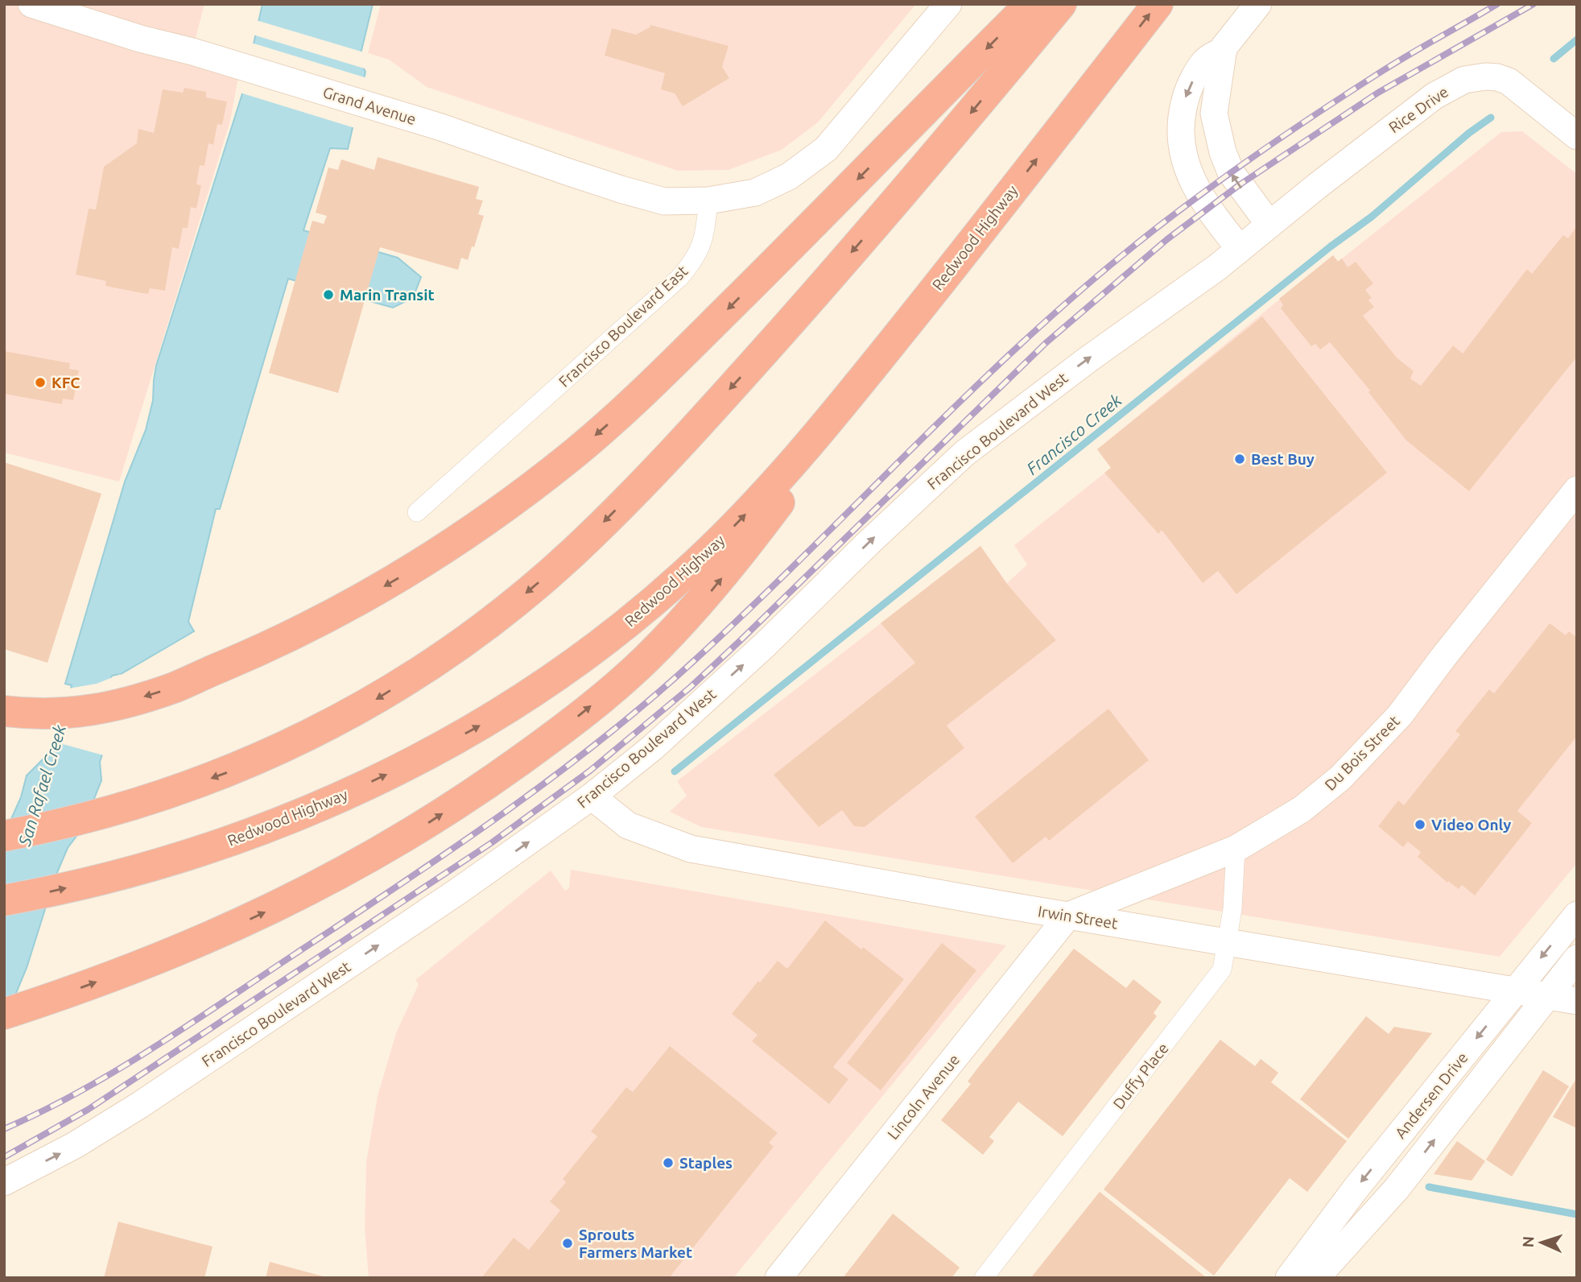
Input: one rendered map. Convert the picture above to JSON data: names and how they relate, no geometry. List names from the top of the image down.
{
  "streets": {
    "highway": ["Redwood Highway"],
    "street": [
      "Grand Avenue",
      "Rice Drive",
      "Francisco Boulevard East",
      "Francisco Boulevard West",
      "Du Bois Street",
      "Irwin Street",
      "Duffy Place",
      "Andersen Drive",
      "Lincoln Avenue"
    ]
  },
  "crossings": [
    ["Grand Avenue", "Francisco Boulevard East"],
    ["Rice Drive", "Francisco Boulevard West"],
    ["Francisco Boulevard West", "Irwin Street"],
    ["Du Bois Street", "Irwin Street"],
    ["Du Bois Street", "Duffy Place"],
    ["Du Bois Street", "Lincoln Avenue"],
    ["Irwin Street", "Duffy Place"],
    ["Irwin Street", "Andersen Drive"],
    ["Irwin Street", "Lincoln Avenue"]
  ],
  "one_way": ["Francisco Boulevard West"],
  "water": ["Francisco Creek", "San Rafael Creek"],
  "places": [
    "Marin Transit",
    "KFC",
    "Best Buy",
    "Video Only",
    "Staples",
    "Sprouts Farmers Market"
  ],
  "north": "left"
}
